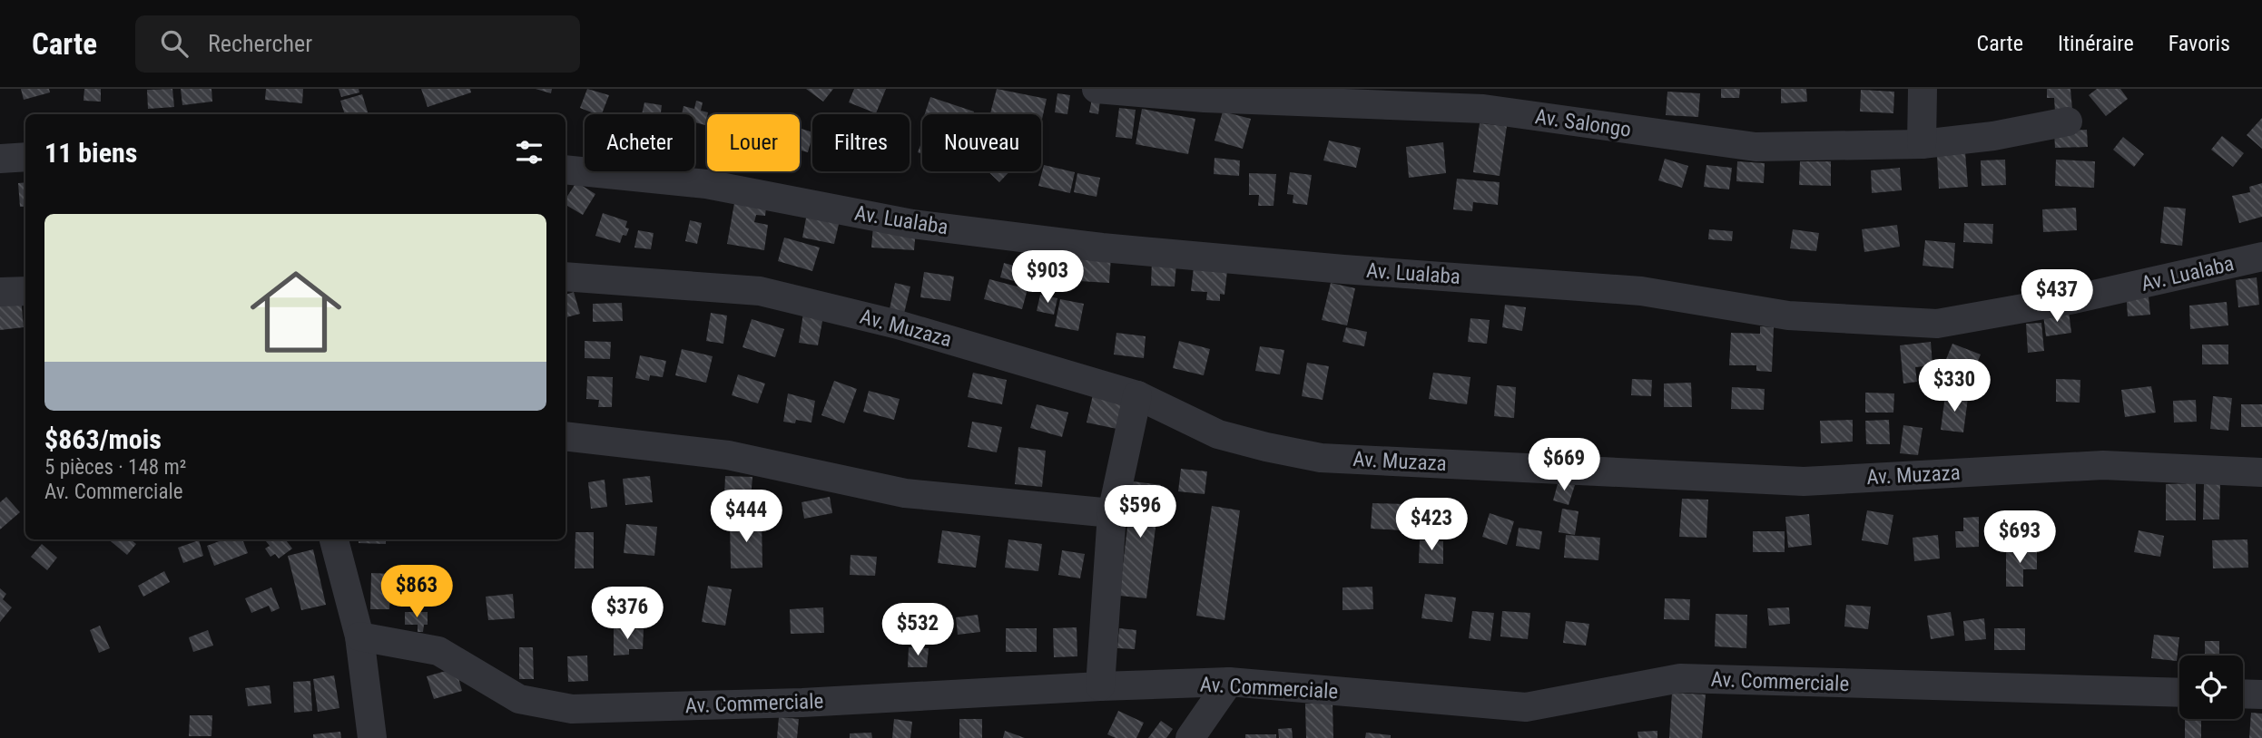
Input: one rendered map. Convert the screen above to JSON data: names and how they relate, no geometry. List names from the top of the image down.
{
  "streets": {
    "street": [
      "Av. Salongo",
      "Av. Lualaba",
      "Av. Muzaza",
      "Av. Commerciale"
    ]
  },
  "page": {
    "header": "Carte",
    "search": "Rechercher",
    "nav": ["Carte", "Itinéraire", "Favoris"],
    "chip": [
      "Acheter",
      "Louer",
      "Filtres",
      "Nouveau"
    ],
    "heading": "11 biens",
    "list": [
      {
        "name": "$863/mois",
        "note": "5 pièces · 148 m² · Av. Commerciale"
      }
    ],
    "price": [
      "$903",
      "$437",
      "$330",
      "$669",
      "$596",
      "$444",
      "$423",
      "$693",
      "$863",
      "$376",
      "$532"
    ]
  }
}
